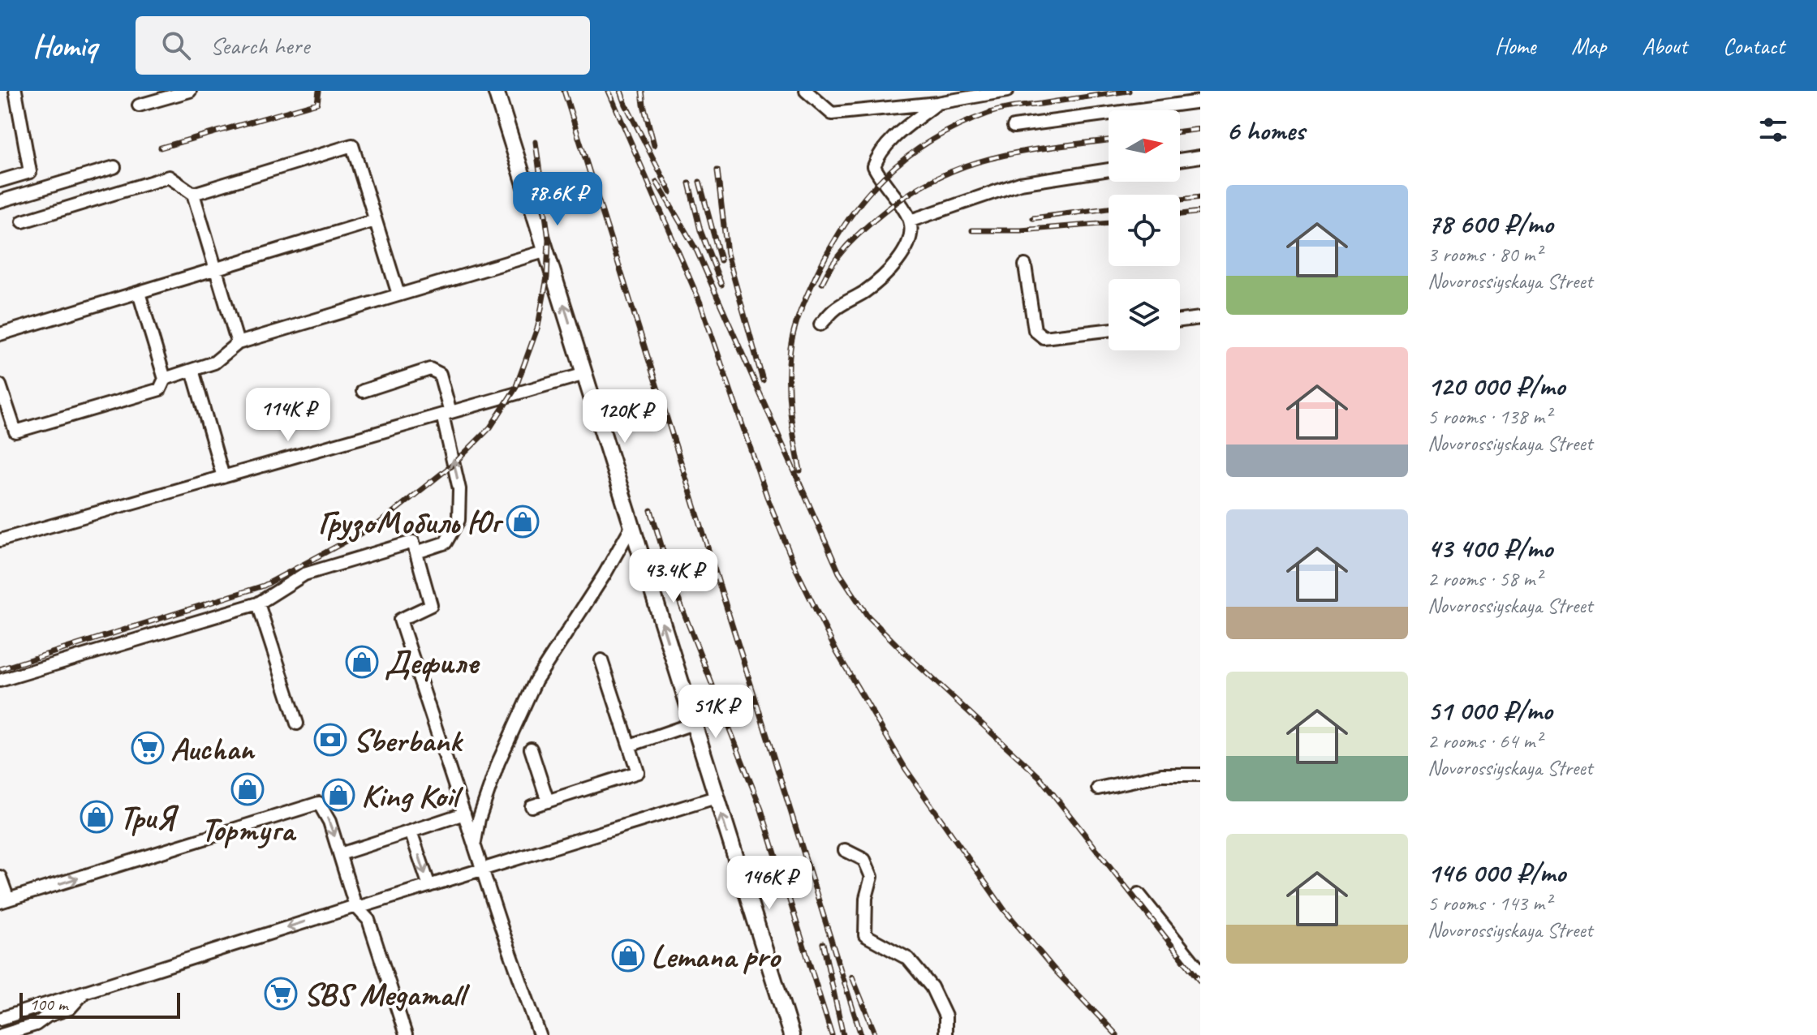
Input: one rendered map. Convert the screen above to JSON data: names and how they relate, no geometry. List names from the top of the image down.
{
  "places": {
    "shop": [
      "ГрузоМобиль Юг",
      "Дефиле",
      "Тортуга",
      "King Koil",
      "ТриЯ",
      "Lemana pro"
    ],
    "bank": ["Sberbank"],
    "supermarket": ["Auchan", "SBS Megamall"]
  },
  "scale_bar": "100 m",
  "north": "right",
  "page": {
    "header": "Homiq",
    "search": "Search here",
    "nav": [
      "Home",
      "Map",
      "About",
      "Contact"
    ],
    "heading": "6 homes",
    "list": [
      {
        "name": "78 600 ₽/mo",
        "note": "3 rooms · 80 m² · Novorossiyskaya Street"
      },
      {
        "name": "120 000 ₽/mo",
        "note": "5 rooms · 138 m² · Novorossiyskaya Street"
      },
      {
        "name": "43 400 ₽/mo",
        "note": "2 rooms · 58 m² · Novorossiyskaya Street"
      },
      {
        "name": "51 000 ₽/mo",
        "note": "2 rooms · 64 m² · Novorossiyskaya Street"
      },
      {
        "name": "146 000 ₽/mo",
        "note": "5 rooms · 143 m² · Novorossiyskaya Street"
      }
    ],
    "price": [
      "78.6K ₽",
      "114K ₽",
      "120K ₽",
      "43.4K ₽",
      "51K ₽",
      "146K ₽"
    ],
    "scale": "100 m"
  }
}
